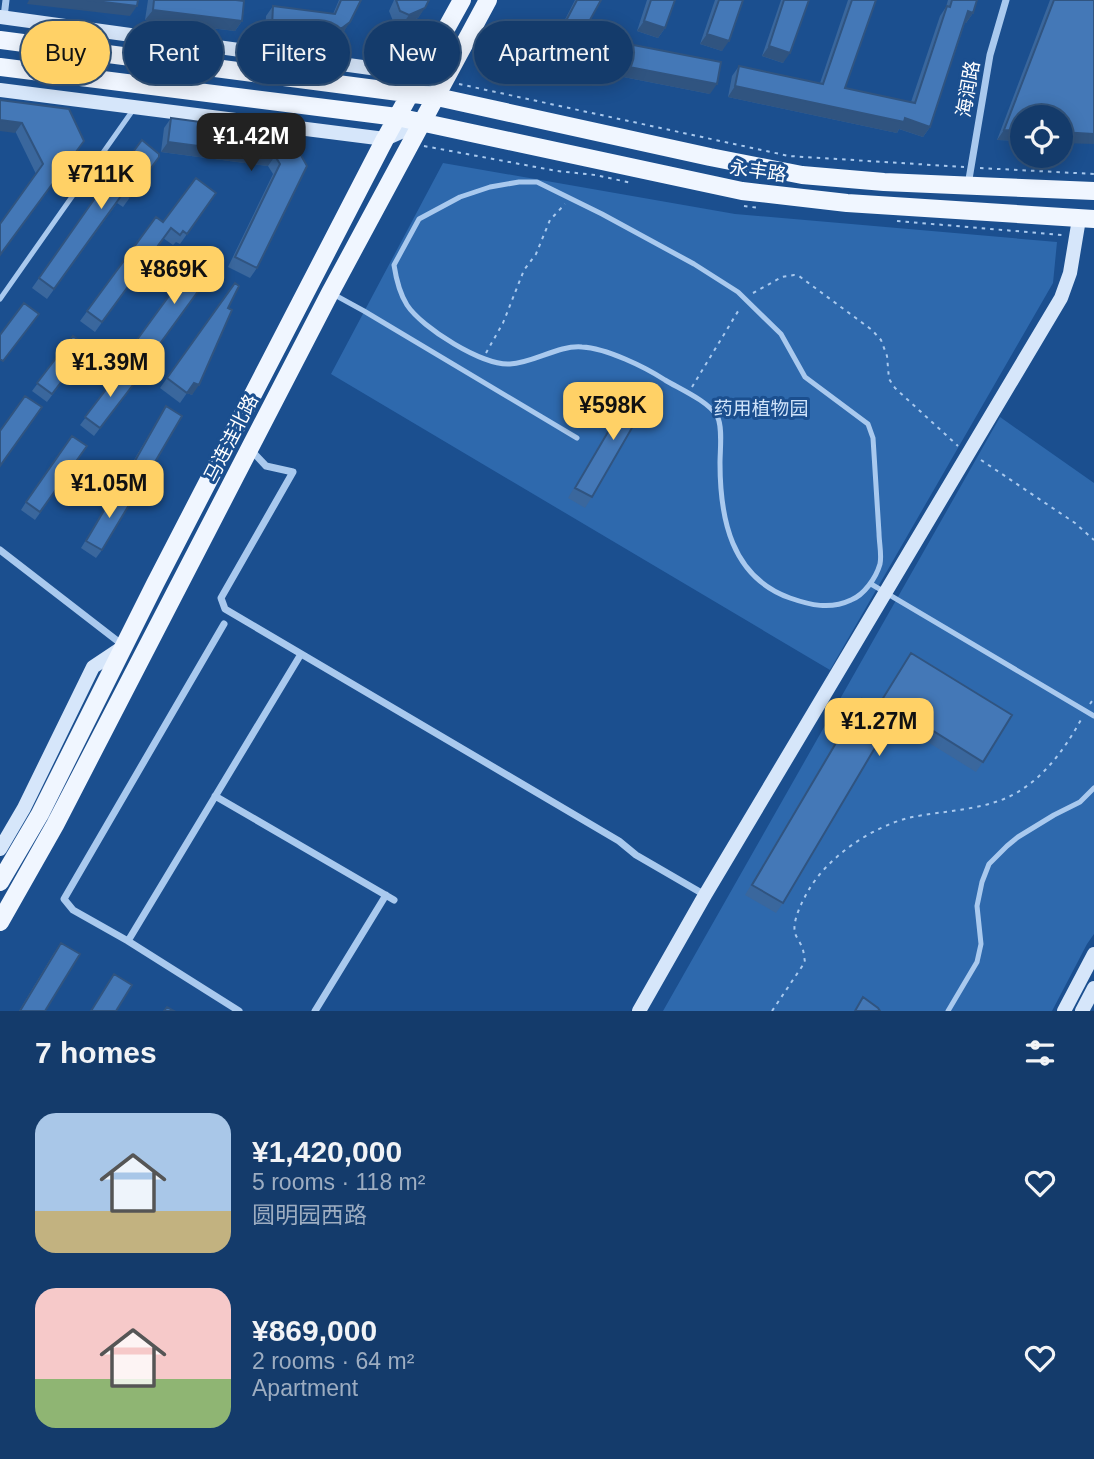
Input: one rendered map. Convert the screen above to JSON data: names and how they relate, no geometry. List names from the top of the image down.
{
  "streets": {
    "main road": ["永丰路", "马连洼北路"],
    "street": ["海润路"]
  },
  "crossings": [
    ["海润路", "永丰路"],
    ["永丰路", "马连洼北路"]
  ],
  "parks": ["药用植物园"],
  "page": {
    "chip": [
      "Buy",
      "Rent",
      "Filters",
      "New",
      "Apartment"
    ],
    "price": [
      "¥1.42M",
      "¥711K",
      "¥869K",
      "¥1.39M",
      "¥598K",
      "¥1.05M",
      "¥1.27M"
    ],
    "heading": "7 homes",
    "list": [
      {
        "name": "¥1,420,000",
        "note": "5 rooms · 118 m² · 圆明园西路"
      },
      {
        "name": "¥869,000",
        "note": "2 rooms · 64 m² · Apartment"
      }
    ]
  }
}
